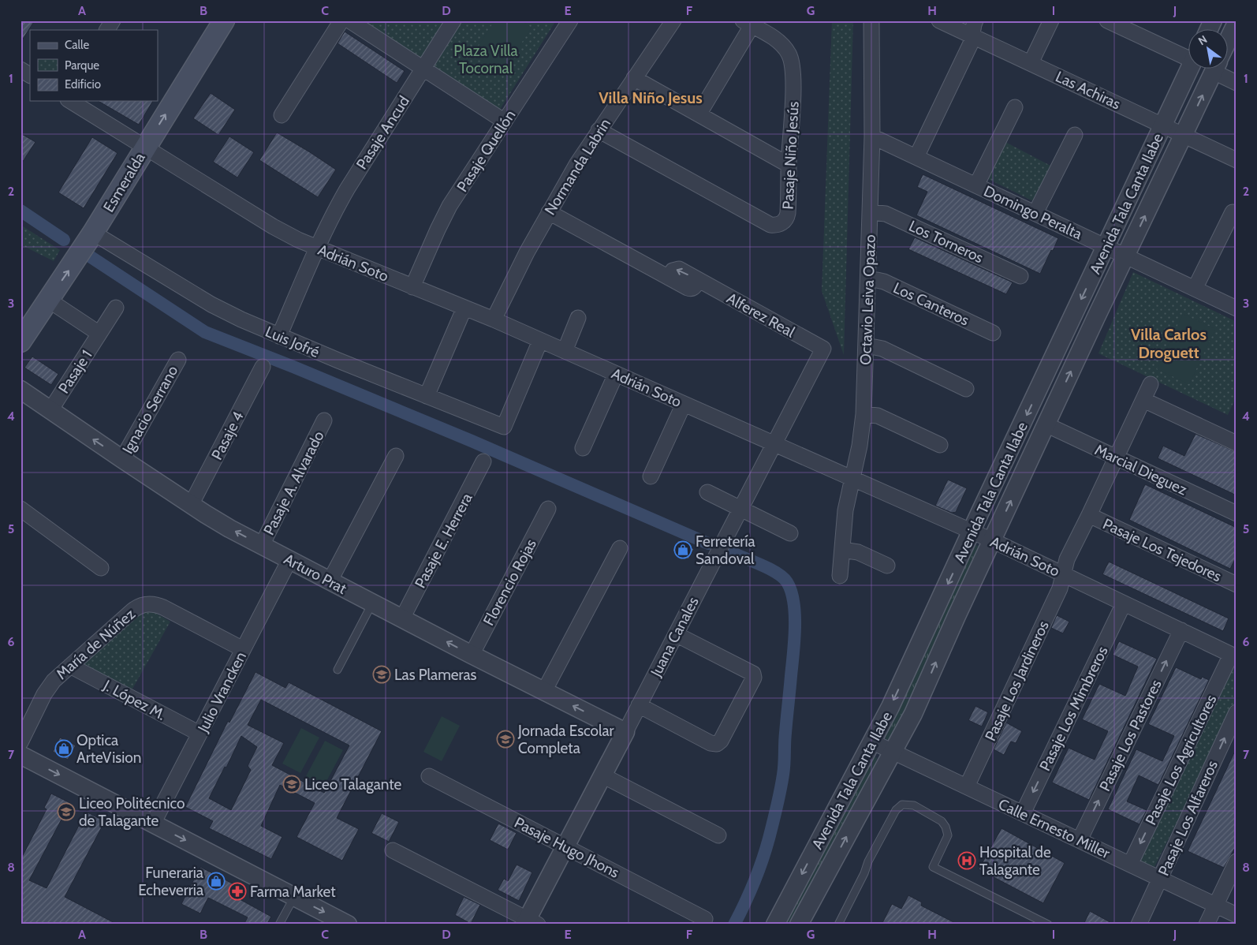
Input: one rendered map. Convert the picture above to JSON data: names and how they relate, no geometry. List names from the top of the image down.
{
  "streets": {
    "main road": ["Esmeralda"],
    "street": [
      "Las Achiras",
      "Pasaje Ancud",
      "Pasaje Quellón",
      "Pasaje Niño Jesús",
      "Normanda Labrin",
      "Avenida Tala Canta Ilabe",
      "Domingo Peralta",
      "Los Torneros",
      "Adrián Soto",
      "Octavio Leiva Opazo",
      "Los Canteros",
      "Alferez Real",
      "Luis Jofré",
      "Pasaje 1",
      "Ignacio Serrano",
      "Pasaje 4",
      "Marcial Dieguez",
      "Pasaje A. Alvarado",
      "Pasaje E. Herrera",
      "Pasaje Los Tejedores",
      "Arturo Prat",
      "Florencio Rojas",
      "Juana Canales",
      "María de Núñez",
      "Pasaje Los Jardineros",
      "Julio Vrancken",
      "J. López M.",
      "Pasaje Los Mimbreros",
      "Pasaje Los Pastores",
      "Pasaje Los Agricultores",
      "Pasaje Los Alfareros",
      "Calle Ernesto Miller",
      "Pasaje Hugo Jhons"
    ]
  },
  "crossings": [
    ["Las Achiras", "Avenida Tala Canta Ilabe"],
    ["Pasaje Ancud", "Adrián Soto"],
    ["Pasaje Ancud", "Luis Jofré"],
    ["Pasaje Quellón", "Adrián Soto"],
    ["Pasaje Niño Jesús", "Normanda Labrin"],
    ["Normanda Labrin", "Adrián Soto"],
    ["Normanda Labrin", "Alferez Real"],
    ["Esmeralda", "Adrián Soto"],
    ["Esmeralda", "Luis Jofré"],
    ["Esmeralda", "Pasaje 1"],
    ["Avenida Tala Canta Ilabe", "Domingo Peralta"],
    ["Avenida Tala Canta Ilabe", "Adrián Soto"],
    ["Avenida Tala Canta Ilabe", "Marcial Dieguez"],
    ["Avenida Tala Canta Ilabe", "Calle Ernesto Miller"],
    ["Domingo Peralta", "Octavio Leiva Opazo"],
    ["Los Torneros", "Octavio Leiva Opazo"],
    ["Adrián Soto", "Octavio Leiva Opazo"],
    ["Adrián Soto", "Luis Jofré"],
    ["Adrián Soto", "Juana Canales"],
    ["Adrián Soto", "Pasaje Los Jardineros"],
    ["Adrián Soto", "Pasaje Los Mimbreros"],
    ["Adrián Soto", "Pasaje Los Pastores"],
    ["Adrián Soto", "Pasaje Los Agricultores"],
    ["Octavio Leiva Opazo", "Los Canteros"],
    ["Alferez Real", "Juana Canales"],
    ["Pasaje 1", "Arturo Prat"],
    ["Ignacio Serrano", "Arturo Prat"],
    ["Pasaje 4", "Arturo Prat"],
    ["Marcial Dieguez", "Pasaje Los Jardineros"],
    ["Pasaje A. Alvarado", "Arturo Prat"],
    ["Pasaje E. Herrera", "Arturo Prat"],
    ["Pasaje Los Tejedores", "Pasaje Los Jardineros"],
    ["Arturo Prat", "Florencio Rojas"],
    ["Arturo Prat", "Juana Canales"],
    ["Arturo Prat", "Julio Vrancken"],
    ["Juana Canales", "Pasaje Hugo Jhons"],
    ["María de Núñez", "Julio Vrancken"],
    ["María de Núñez", "J. López M."],
    ["Pasaje Los Jardineros", "Calle Ernesto Miller"],
    ["Julio Vrancken", "J. López M."],
    ["Pasaje Los Mimbreros", "Calle Ernesto Miller"],
    ["Pasaje Los Pastores", "Calle Ernesto Miller"],
    ["Pasaje Los Agricultores", "Calle Ernesto Miller"],
    ["Pasaje Los Alfareros", "Calle Ernesto Miller"]
  ],
  "one_way": [
    "Esmeralda",
    "Arturo Prat",
    "Pasaje Los Mimbreros",
    "Pasaje Los Pastores",
    "Pasaje Los Agricultores",
    "Pasaje Los Alfareros"
  ],
  "districts": ["Villa Niño Jesus", "Villa Carlos Droguett"],
  "parks": ["Plaza Villa Tocornal"],
  "places": {
    "shop": ["Ferretería Sandoval", "Optica ArteVision", "Funeraria Echeverria"],
    "school or university": [
      "Las Plameras",
      "Jornada Escolar Completa",
      "Liceo Talagante",
      "Liceo Politécnico de Talagante"
    ],
    "hospital": ["Hospital de Talagante"],
    "pharmacy": ["Farma Market"]
  },
  "legend": ["Calle", "Parque", "Edificio"],
  "north": "top left",
  "grid": {
    "columns": [
      "A",
      "B",
      "C",
      "D",
      "E",
      "F",
      "G",
      "H",
      "I",
      "J"
    ],
    "rows": [
      "1",
      "2",
      "3",
      "4",
      "5",
      "6",
      "7",
      "8"
    ]
  }
}
